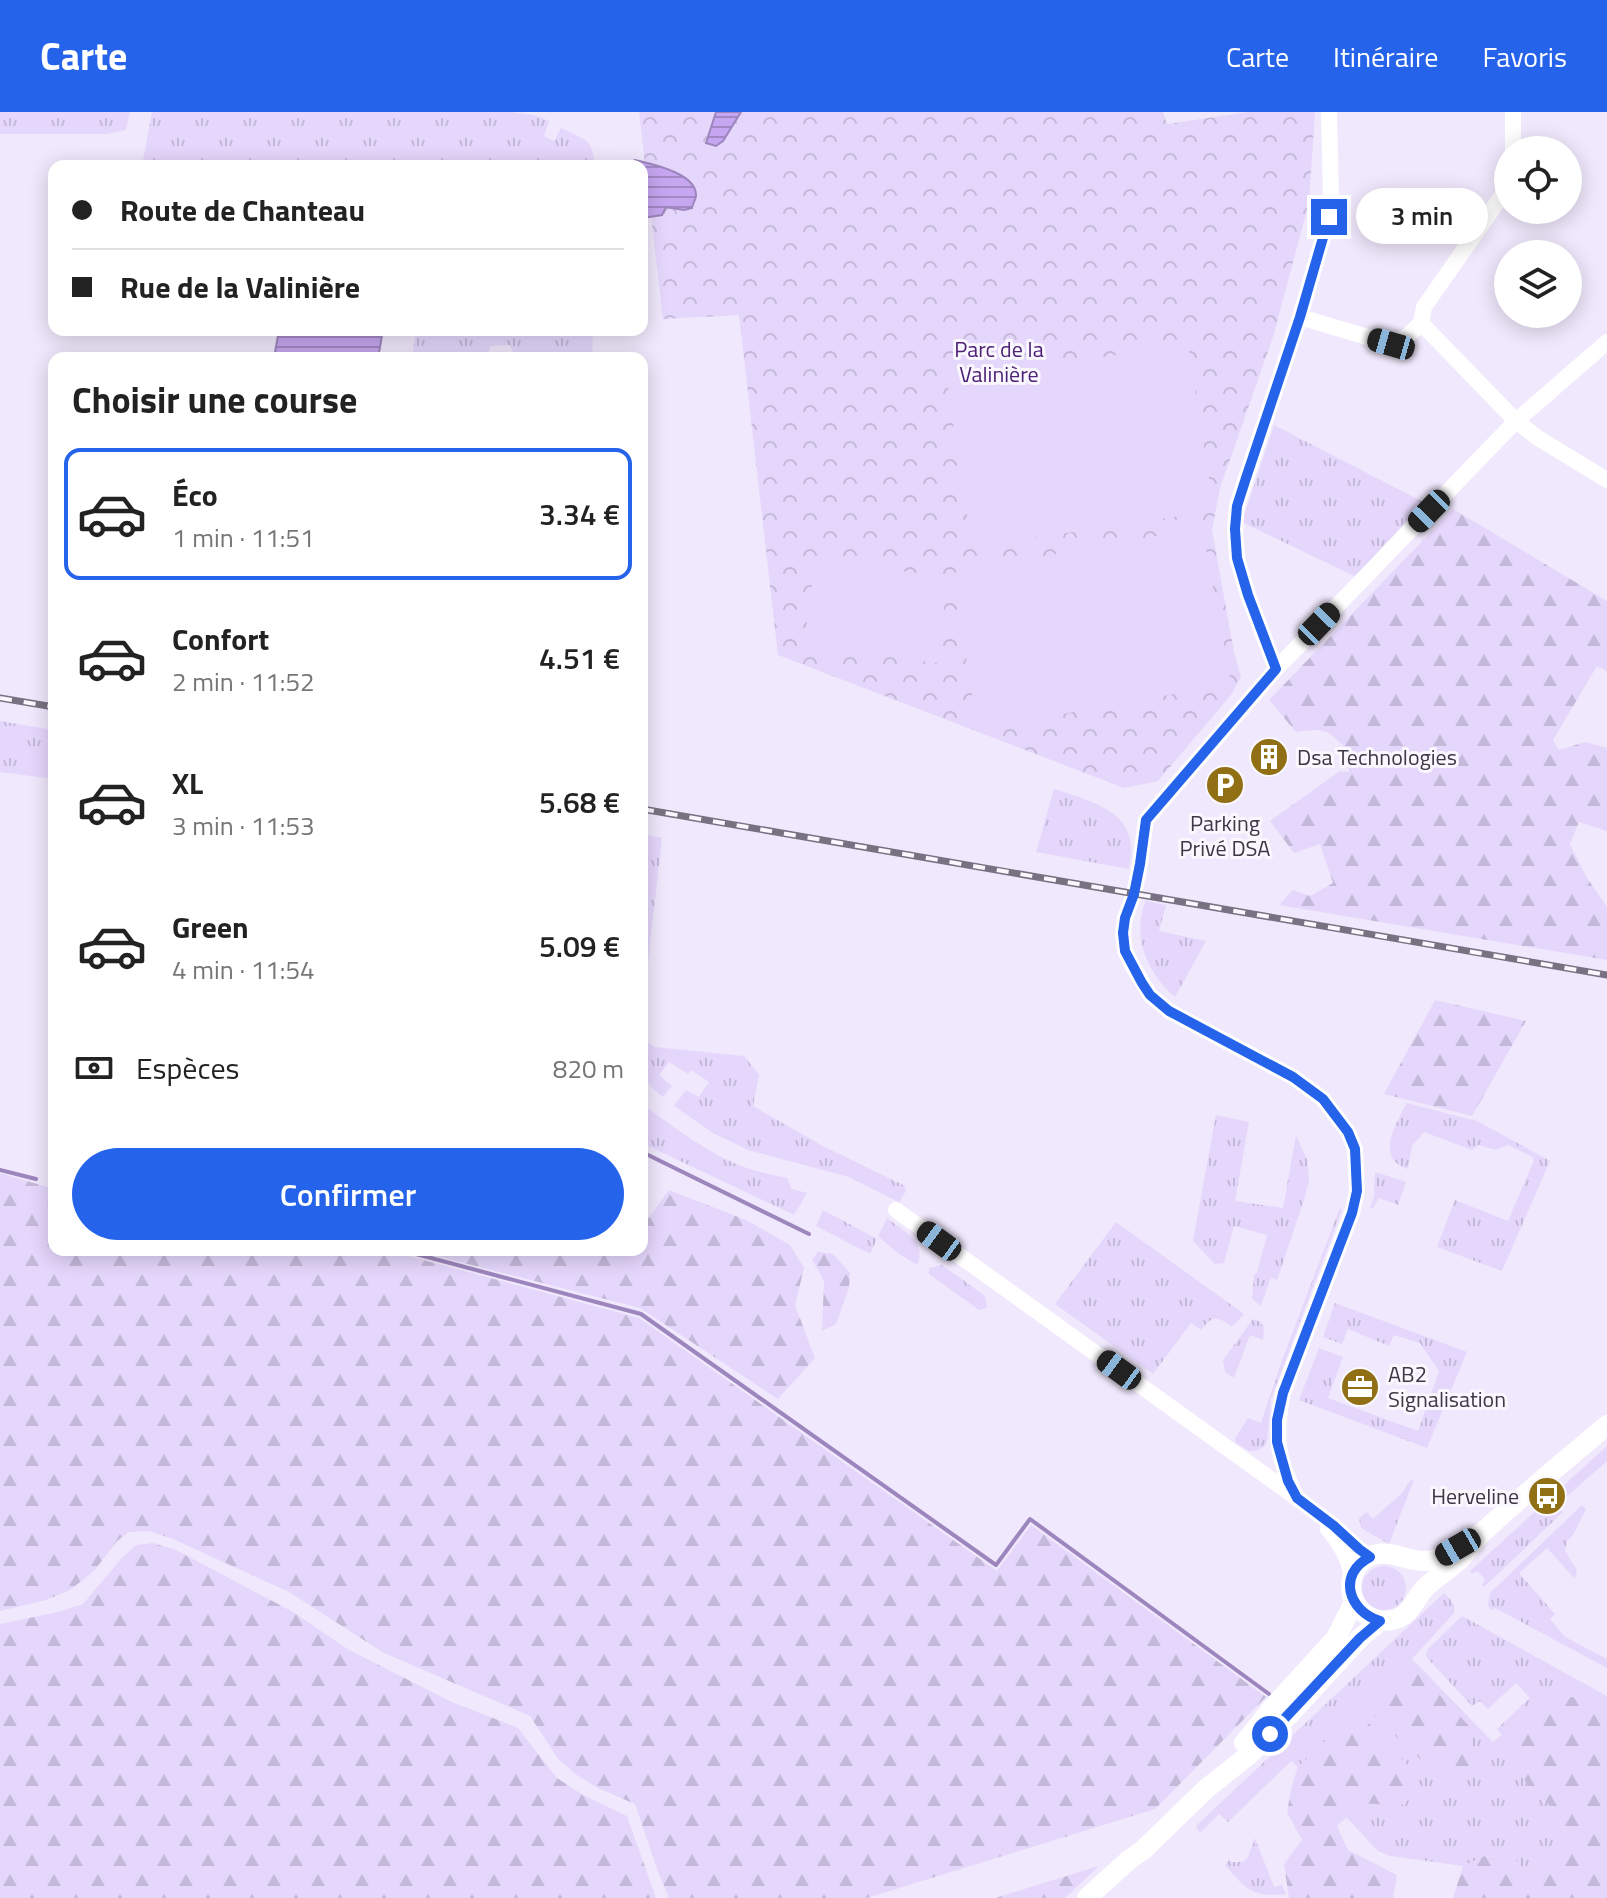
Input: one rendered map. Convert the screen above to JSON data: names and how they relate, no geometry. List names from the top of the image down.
{
  "parks": ["Parc de la Valinière"],
  "places": {
    "building": ["Dsa Technologies"],
    "parking": ["Parking Privé DSA"],
    "office": ["AB2 Signalisation"],
    "bus stop": ["Herveline"]
  },
  "page": {
    "header": "Carte",
    "nav": ["Carte", "Itinéraire", "Favoris"],
    "banner": ["Route de Chanteau", "Rue de la Valinière"],
    "bubble": "3 min",
    "heading": "Choisir une course",
    "list": [
      {
        "name": "Éco",
        "note": "1 min · 11:51",
        "value": "3.34 €"
      },
      {
        "name": "Confort",
        "note": "2 min · 11:52",
        "value": "4.51 €"
      },
      {
        "name": "XL",
        "note": "3 min · 11:53",
        "value": "5.68 €"
      },
      {
        "name": "Green",
        "note": "4 min · 11:54",
        "value": "5.09 €"
      }
    ],
    "pay": ["Espèces", "820 m"],
    "buttons": "Confirmer"
  }
}
